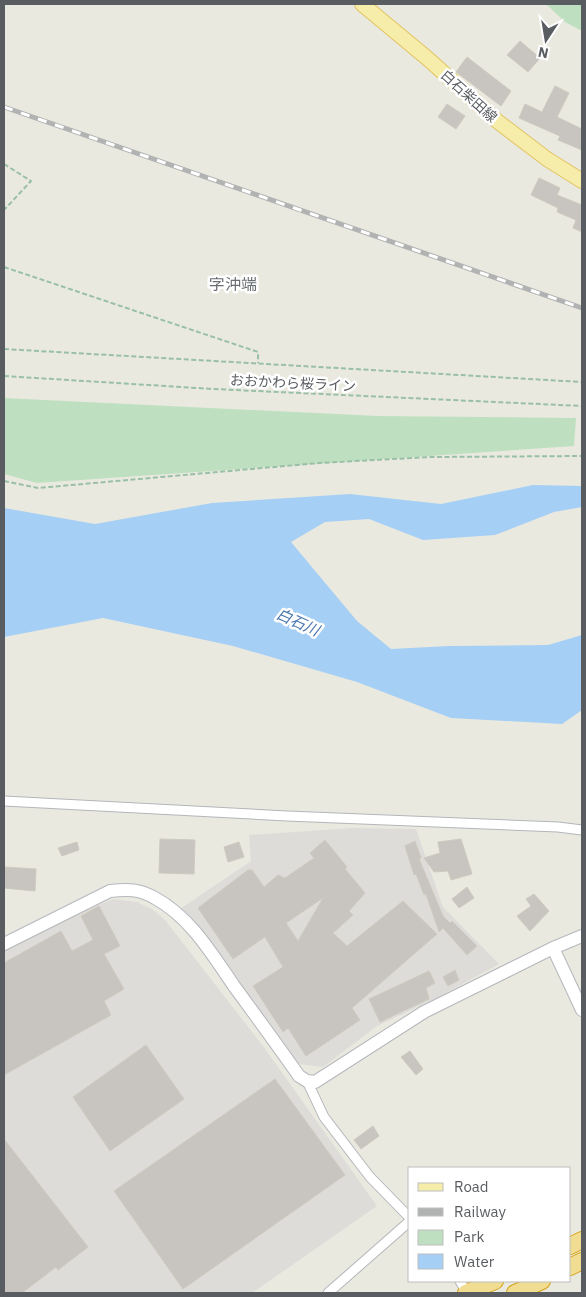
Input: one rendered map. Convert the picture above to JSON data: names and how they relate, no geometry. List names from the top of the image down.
{
  "streets": {
    "main road": ["白石柴田線"],
    "path": ["おおかわら桜ライン"]
  },
  "districts": ["字沖端"],
  "water": ["白石川"],
  "legend": [
    "Road",
    "Railway",
    "Park",
    "Water"
  ],
  "north": "bottom"
}
